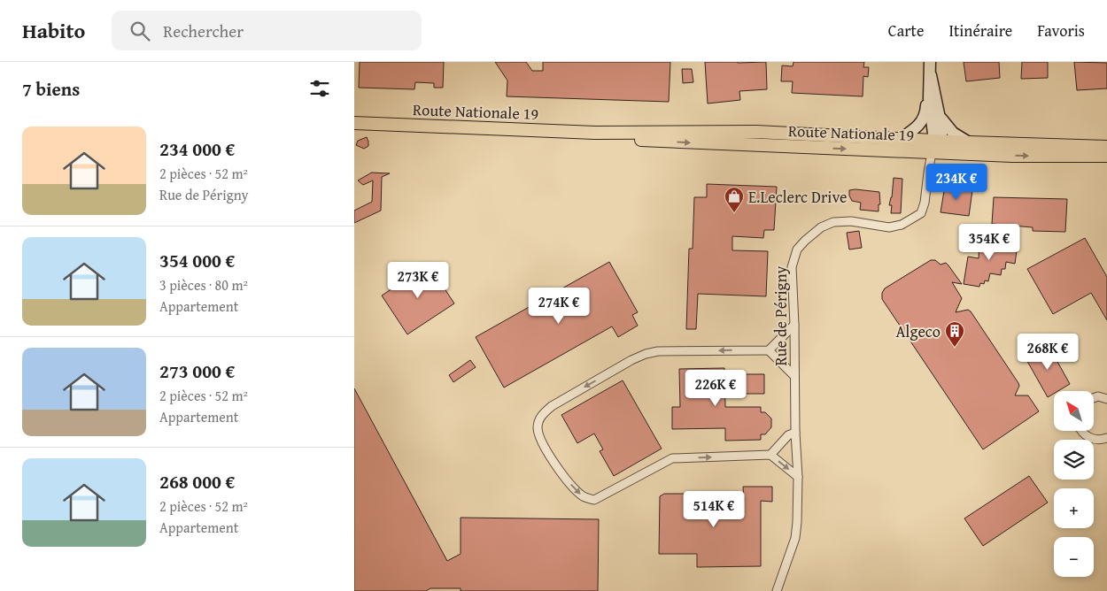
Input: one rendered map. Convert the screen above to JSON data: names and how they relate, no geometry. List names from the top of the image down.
{
  "streets": {
    "main road": ["Route Nationale 19"],
    "street": ["Rue de Périgny"]
  },
  "crossings": [
    ["Route Nationale 19", "Rue de Périgny"]
  ],
  "places": {
    "shop": ["E.Leclerc Drive"],
    "building": ["Algeco"]
  },
  "north": "top left",
  "page": {
    "header": "Habito",
    "search": "Rechercher",
    "nav": ["Carte", "Itinéraire", "Favoris"],
    "heading": "7 biens",
    "list": [
      {
        "name": "234 000 €",
        "note": "2 pièces · 52 m² · Rue de Périgny"
      },
      {
        "name": "354 000 €",
        "note": "3 pièces · 80 m² · Appartement"
      },
      {
        "name": "273 000 €",
        "note": "2 pièces · 52 m² · Appartement"
      },
      {
        "name": "268 000 €",
        "note": "2 pièces · 52 m² · Appartement"
      }
    ],
    "price": [
      "234K €",
      "354K €",
      "273K €",
      "274K €",
      "268K €",
      "226K €",
      "514K €"
    ],
    "map_buttons": ["+", "−"]
  }
}
